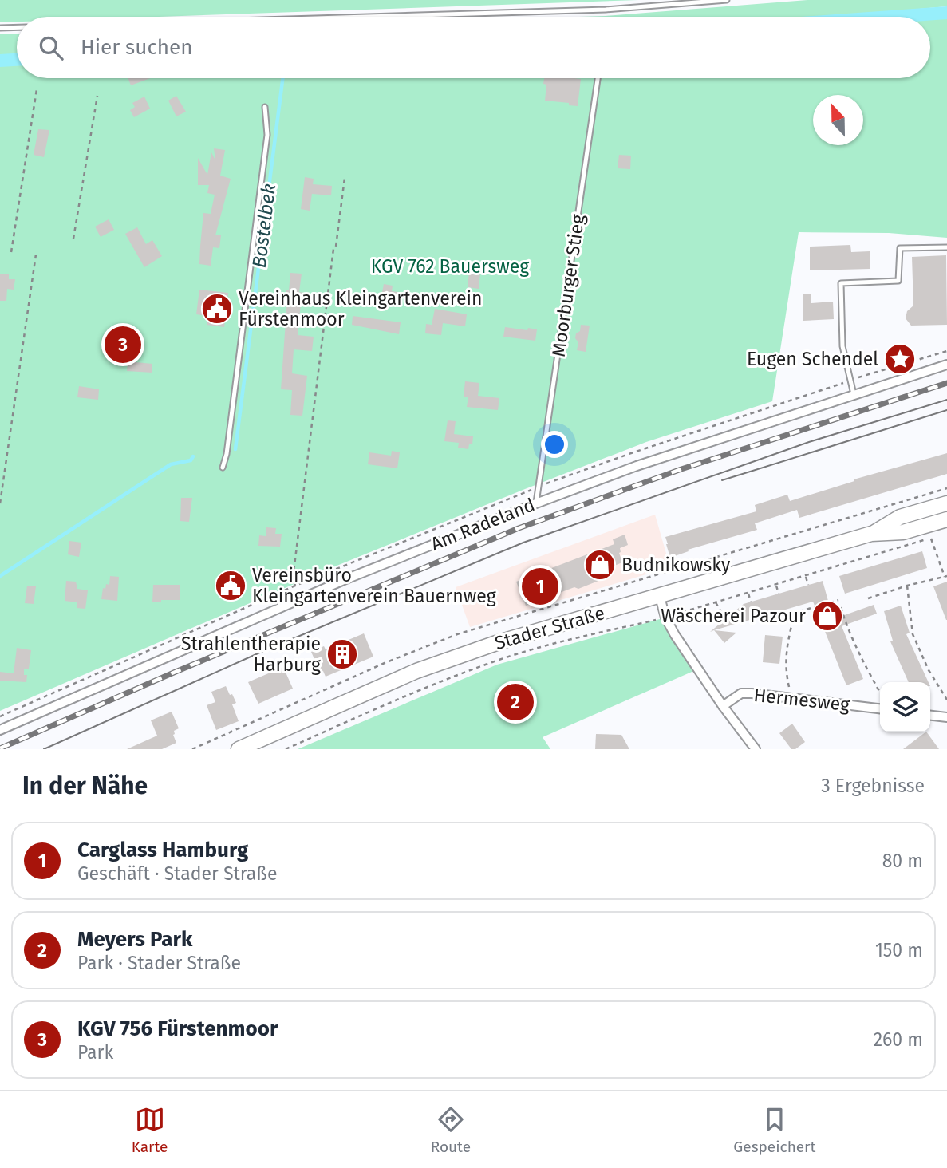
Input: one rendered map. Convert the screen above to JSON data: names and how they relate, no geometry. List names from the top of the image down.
{
  "streets": {
    "main road": ["Stader Straße"],
    "street": ["Am Radeland", "Hermesweg"],
    "lane": ["Moorburger Stieg"]
  },
  "crossings": [
    ["Moorburger Stieg", "Am Radeland"]
  ],
  "water": ["Bostelbek"],
  "parks": ["KGV 762 Bauersweg"],
  "places": {
    "public building": ["Vereinhaus Kleingartenverein Fürstenmoor", "Vereinsbüro Kleingartenverein Bauernweg"],
    "place": ["Eugen Schendel"],
    "shop": ["Budnikowsky", "Wäscherei Pazour"],
    "building": ["Strahlentherapie Harburg"]
  },
  "north": "top",
  "page": {
    "search": "Hier suchen",
    "pins": ["3", "1", "2"],
    "heading": ["In der Nähe", "3 Ergebnisse"],
    "list": [
      {
        "mark": "1",
        "name": "Carglass Hamburg",
        "note": "Geschäft · Stader Straße",
        "value": "80 m"
      },
      {
        "mark": "2",
        "name": "Meyers Park",
        "note": "Park · Stader Straße",
        "value": "150 m"
      },
      {
        "mark": "3",
        "name": "KGV 756 Fürstenmoor",
        "note": "Park",
        "value": "260 m"
      }
    ],
    "nav": ["Karte", "Route", "Gespeichert"]
  }
}
